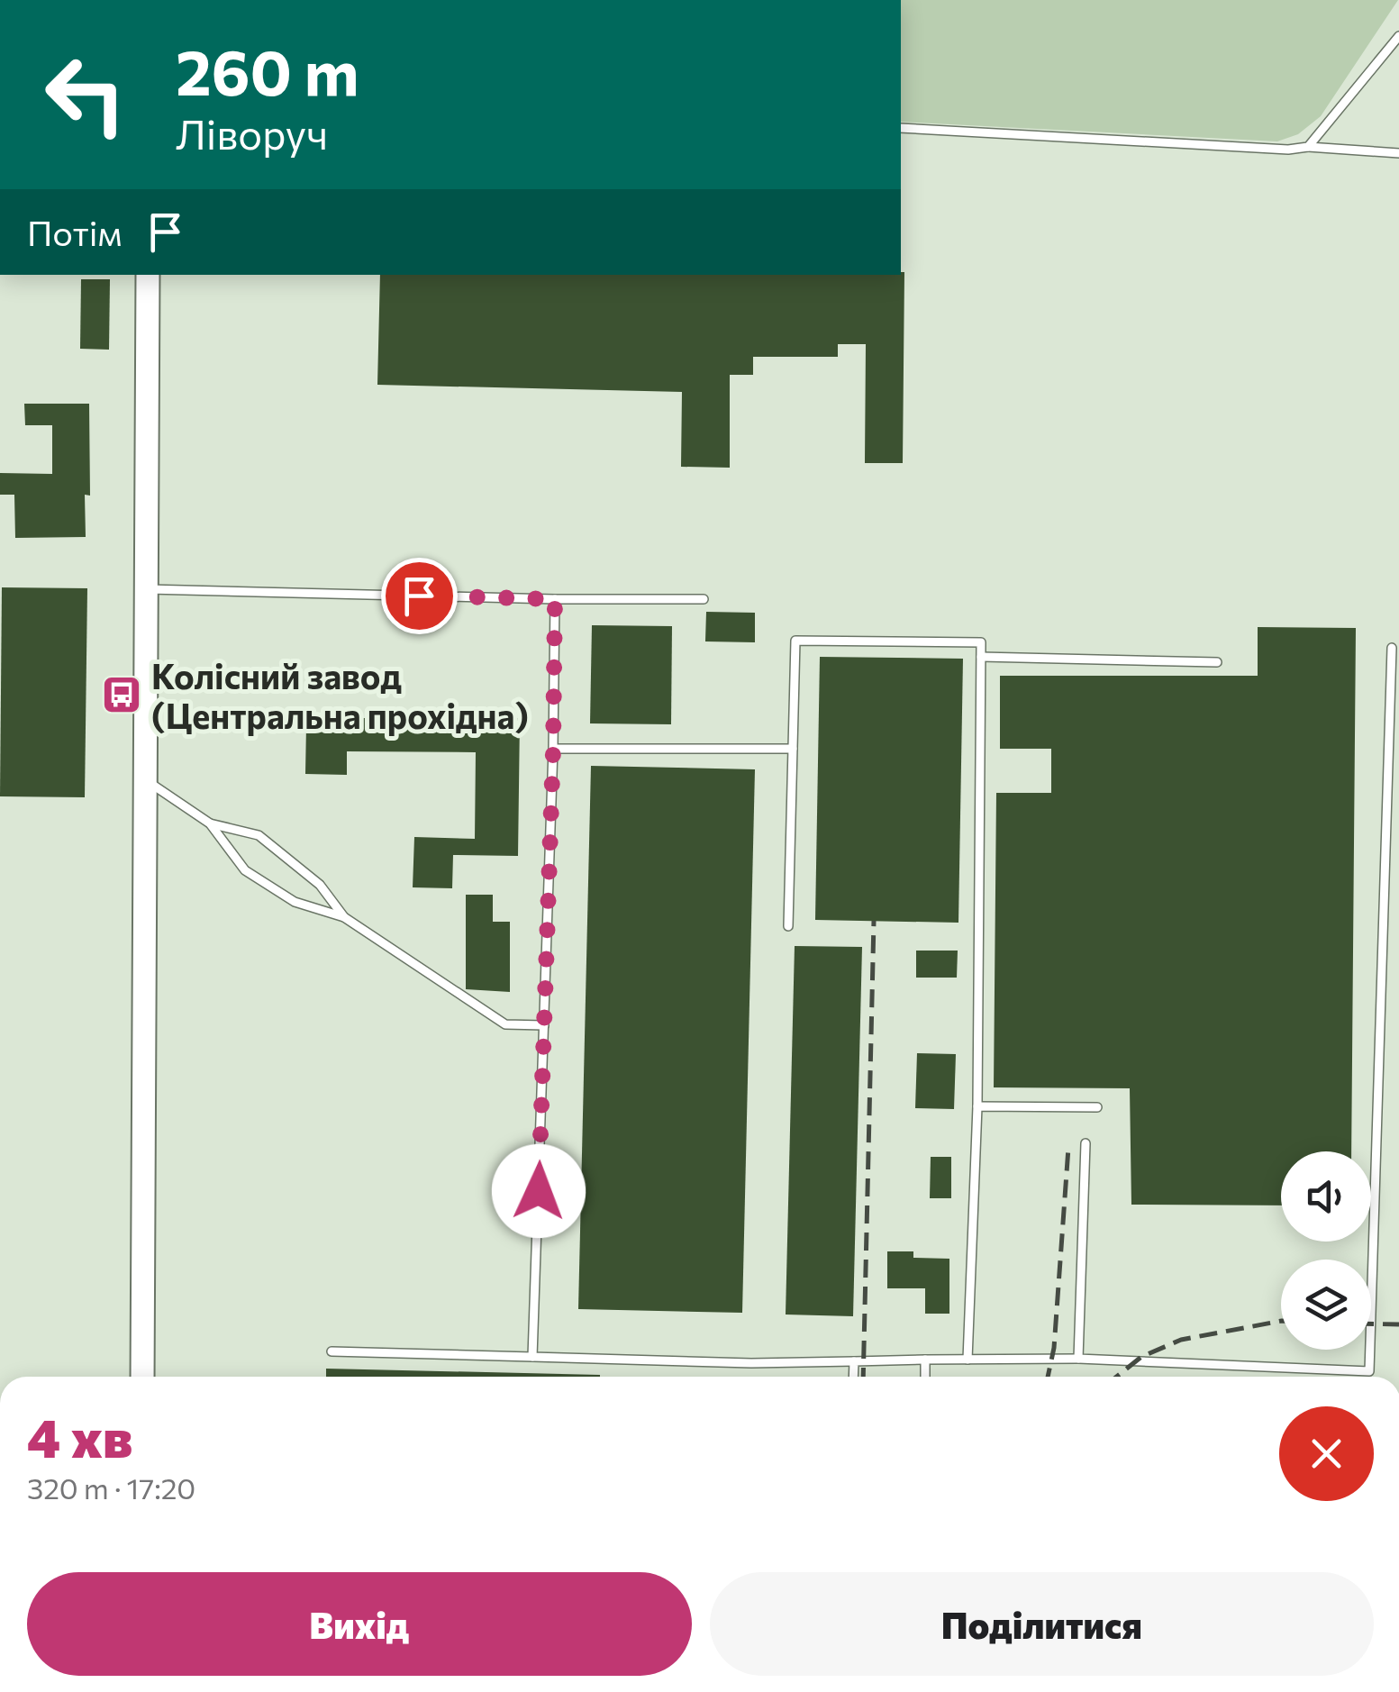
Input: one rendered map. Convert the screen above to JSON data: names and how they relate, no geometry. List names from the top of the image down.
{
  "places": {
    "bus stop": ["Колісний завод (Центральна прохідна)"]
  },
  "page": {
    "turn": ["260 m", "Ліворуч"],
    "then": "Потім",
    "heading": ["4 хв", "320 m · 17:20"],
    "buttons": ["Вихід", "Поділитися"]
  }
}
